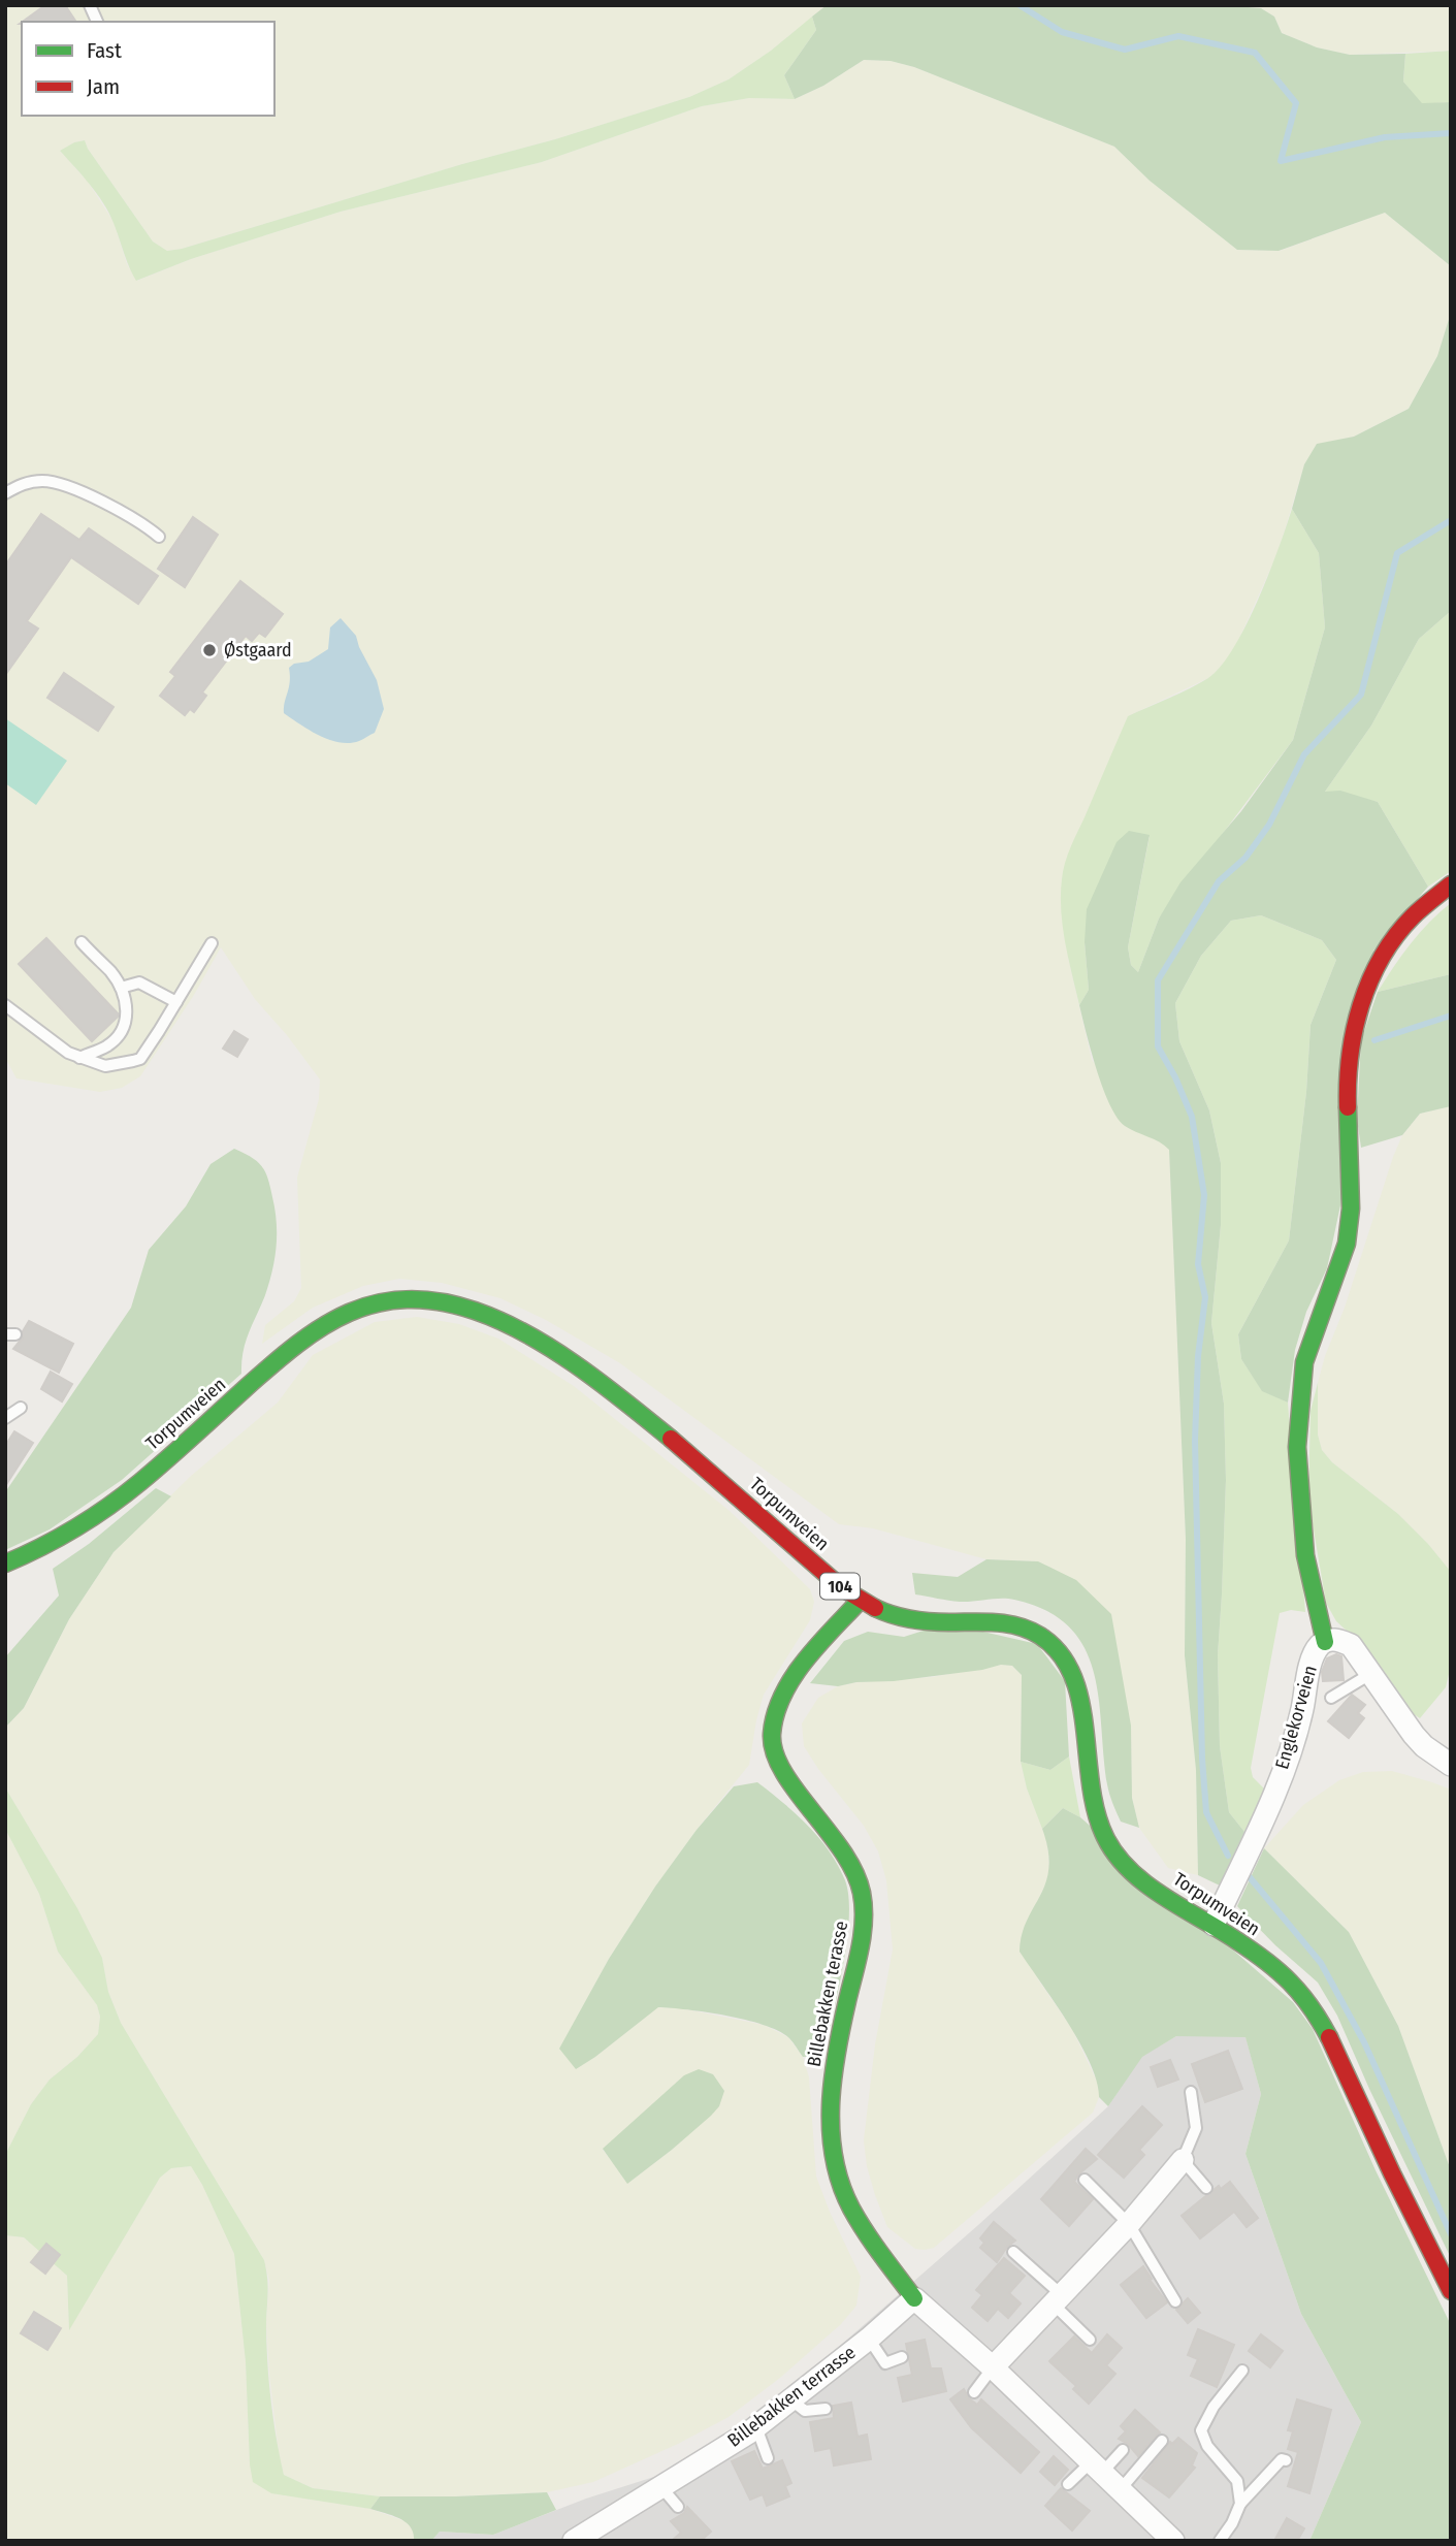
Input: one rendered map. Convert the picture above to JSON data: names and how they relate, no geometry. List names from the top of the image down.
{
  "streets": {
    "main road": ["Torpumveien", "104", "Billebakken terasse"],
    "street": ["Englekorveien", "Billebakken terrasse"]
  },
  "crossings": [
    ["Torpumveien", "Englekorveien"],
    ["Torpumveien", "Billebakken terasse"],
    ["Billebakken terasse", "Billebakken terrasse"]
  ],
  "places": ["Østgaard"],
  "legend": ["Fast", "Jam"]
}
